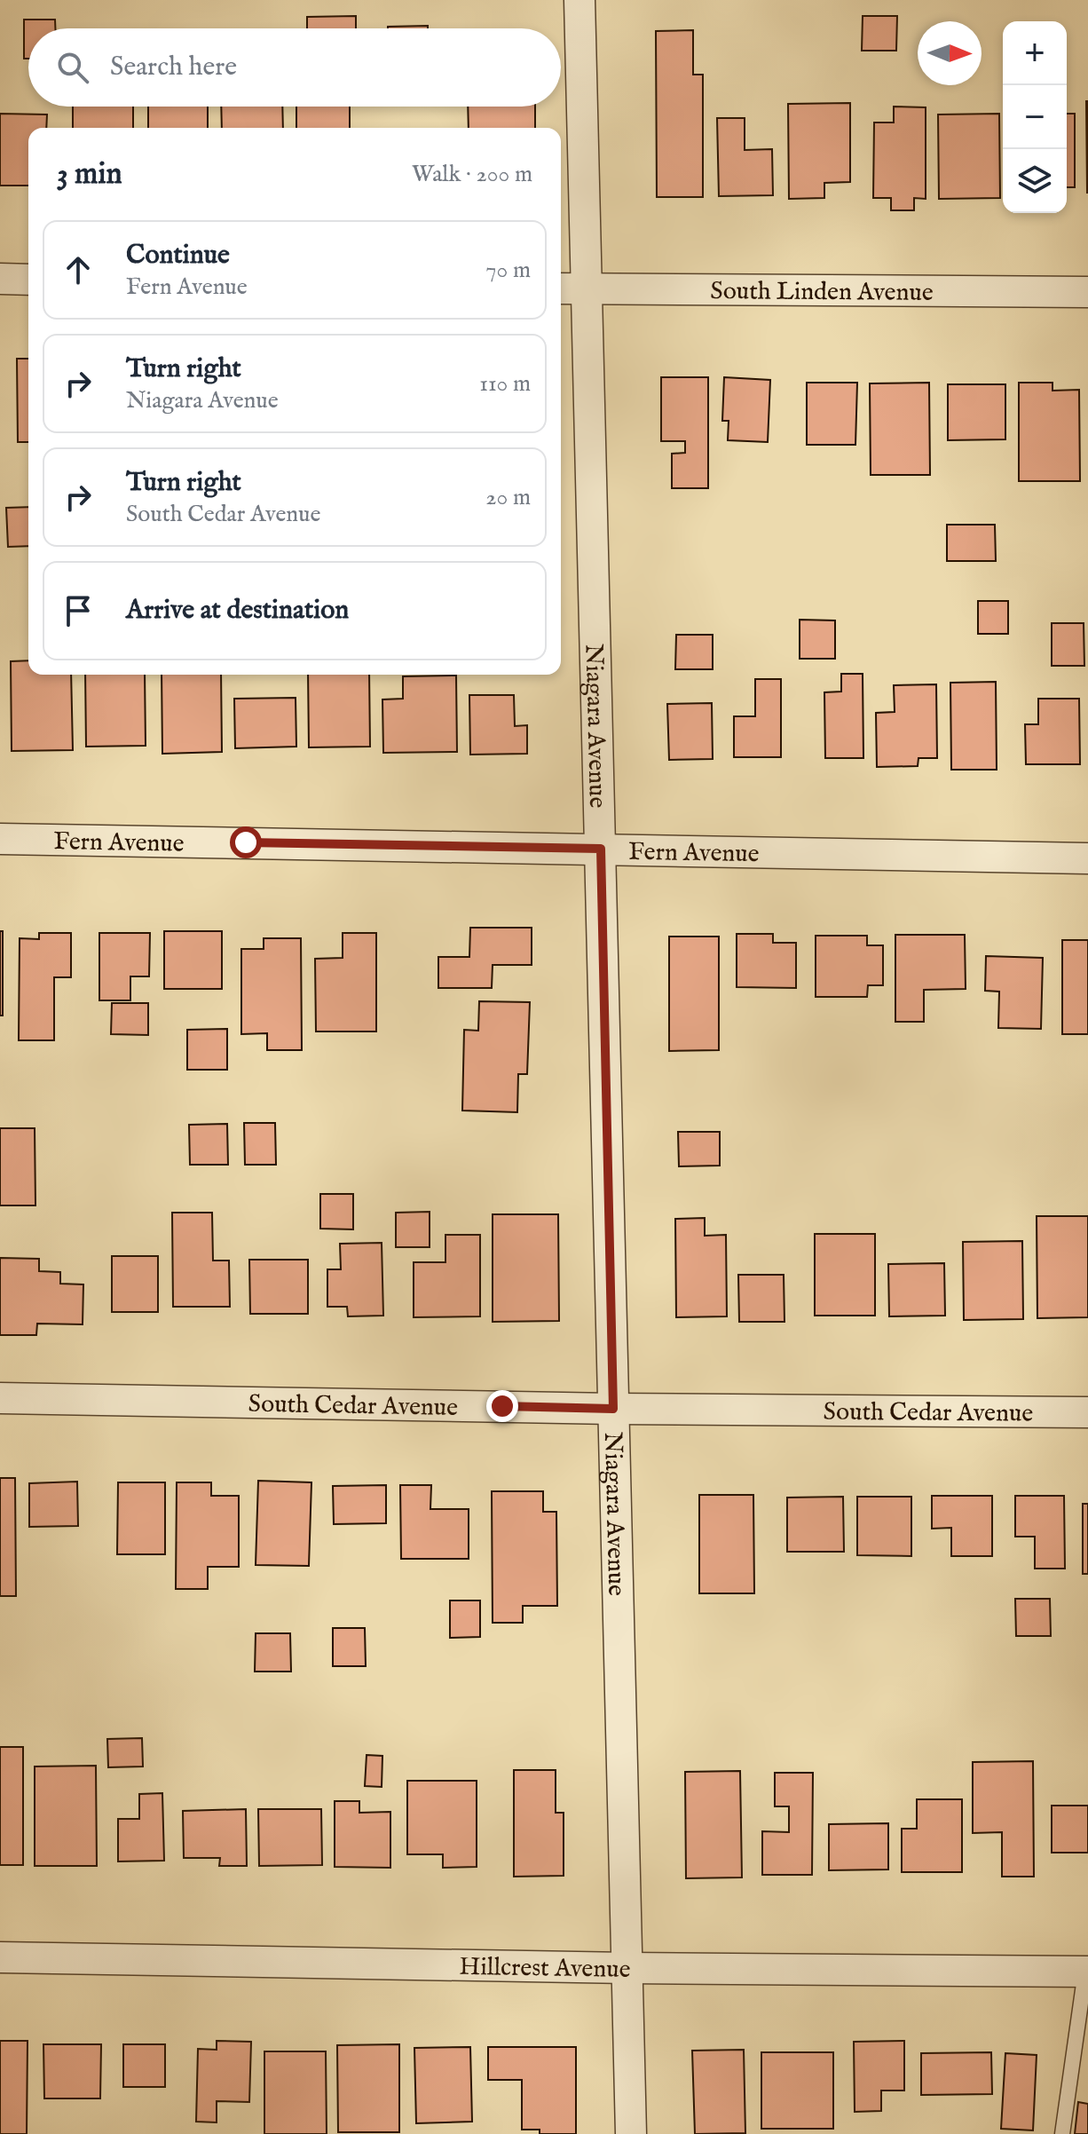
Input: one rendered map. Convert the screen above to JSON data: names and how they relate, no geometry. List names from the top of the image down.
{
  "streets": {
    "street": [
      "South Linden Avenue",
      "Niagara Avenue",
      "Fern Avenue",
      "South Cedar Avenue",
      "Hillcrest Avenue"
    ]
  },
  "crossings": [
    ["South Linden Avenue", "Niagara Avenue"],
    ["Niagara Avenue", "Fern Avenue"],
    ["Niagara Avenue", "South Cedar Avenue"],
    ["Niagara Avenue", "Hillcrest Avenue"]
  ],
  "north": "right",
  "page": {
    "map_buttons": ["+", "−"],
    "search": "Search here",
    "heading": ["3 min", "Walk · 200 m"],
    "list": [
      ["Continue", "Fern Avenue", "70 m"],
      ["Turn right", "Niagara Avenue", "110 m"],
      ["Turn right", "South Cedar Avenue", "20 m"],
      "Arrive at destination"
    ]
  }
}
